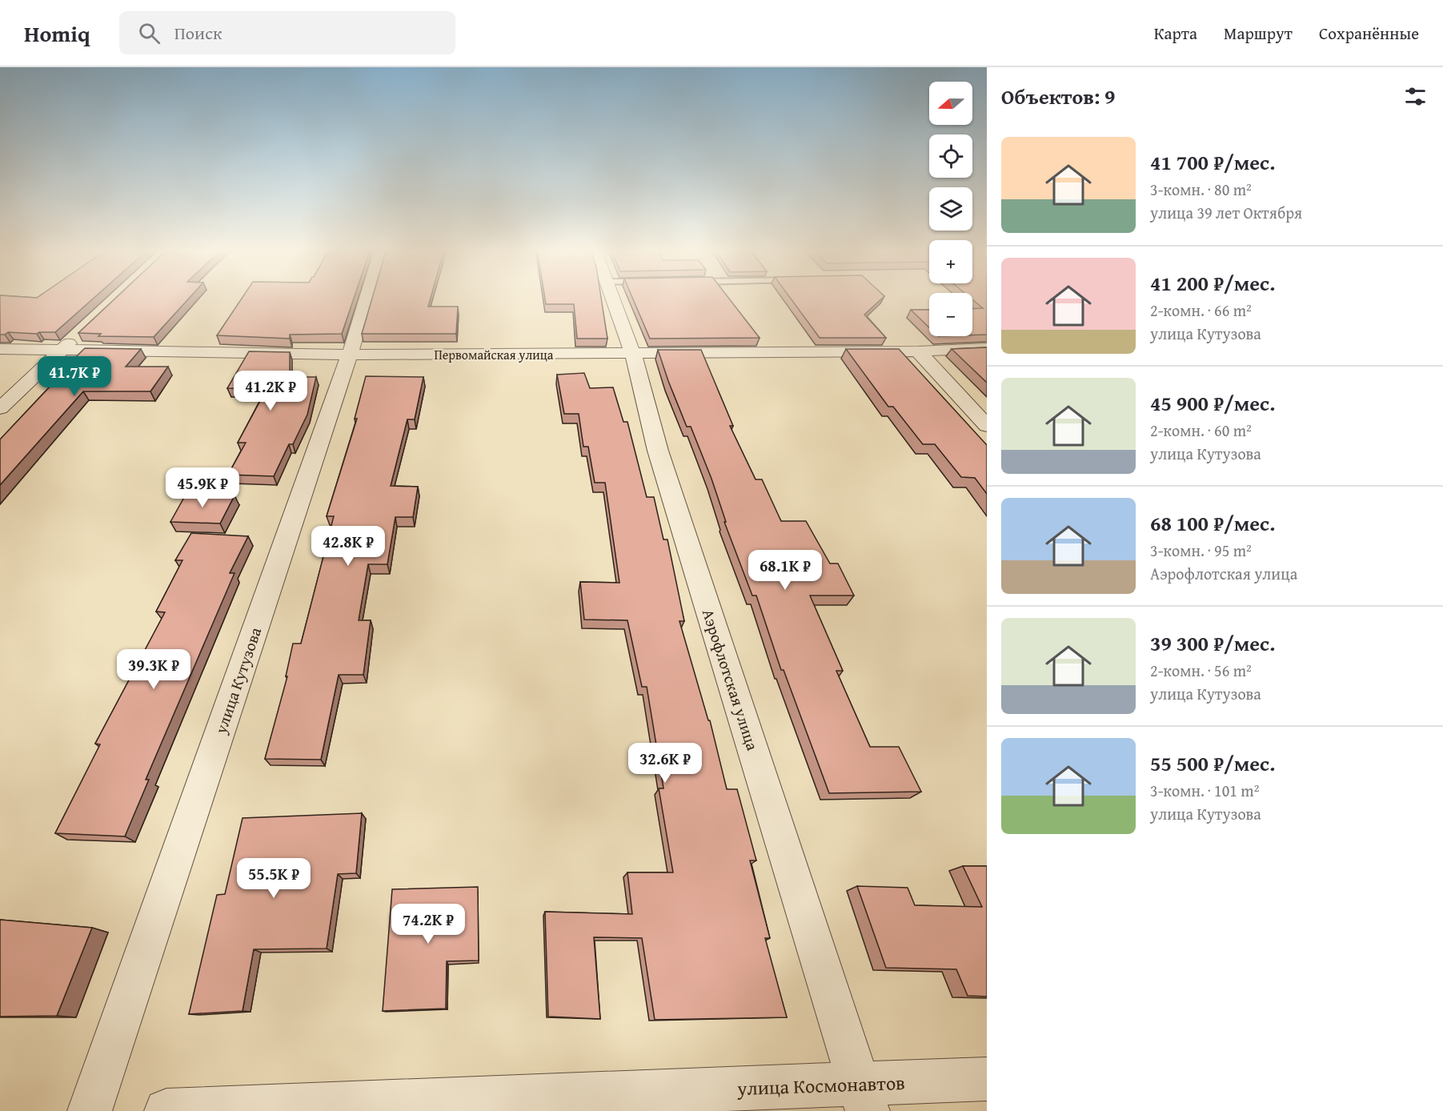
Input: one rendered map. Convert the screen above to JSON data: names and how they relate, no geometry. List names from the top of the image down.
{
  "streets": {
    "street": [
      "Первомайская улица",
      "Аэрофлотская улица",
      "улица Кутузова",
      "улица Космонавтов"
    ]
  },
  "crossings": [
    ["Первомайская улица", "Аэрофлотская улица"],
    ["Первомайская улица", "улица Кутузова"],
    ["Аэрофлотская улица", "улица Космонавтов"]
  ],
  "north": "left",
  "page": {
    "header": "Homiq",
    "search": "Поиск",
    "nav": ["Карта", "Маршрут", "Сохранённые"],
    "heading": "Объектов: 9",
    "map_buttons": ["+", "−"],
    "list": [
      {
        "name": "41 700 ₽/мес.",
        "note": "3-комн. · 80 m² · улица 39 лет Октября"
      },
      {
        "name": "41 200 ₽/мес.",
        "note": "2-комн. · 66 m² · улица Кутузова"
      },
      {
        "name": "45 900 ₽/мес.",
        "note": "2-комн. · 60 m² · улица Кутузова"
      },
      {
        "name": "68 100 ₽/мес.",
        "note": "3-комн. · 95 m² · Аэрофлотская улица"
      },
      {
        "name": "39 300 ₽/мес.",
        "note": "2-комн. · 56 m² · улица Кутузова"
      },
      {
        "name": "55 500 ₽/мес.",
        "note": "3-комн. · 101 m² · улица Кутузова"
      }
    ],
    "price": [
      "41.7K ₽",
      "41.2K ₽",
      "45.9K ₽",
      "42.8K ₽",
      "68.1K ₽",
      "39.3K ₽",
      "32.6K ₽",
      "55.5K ₽",
      "74.2K ₽"
    ]
  }
}
